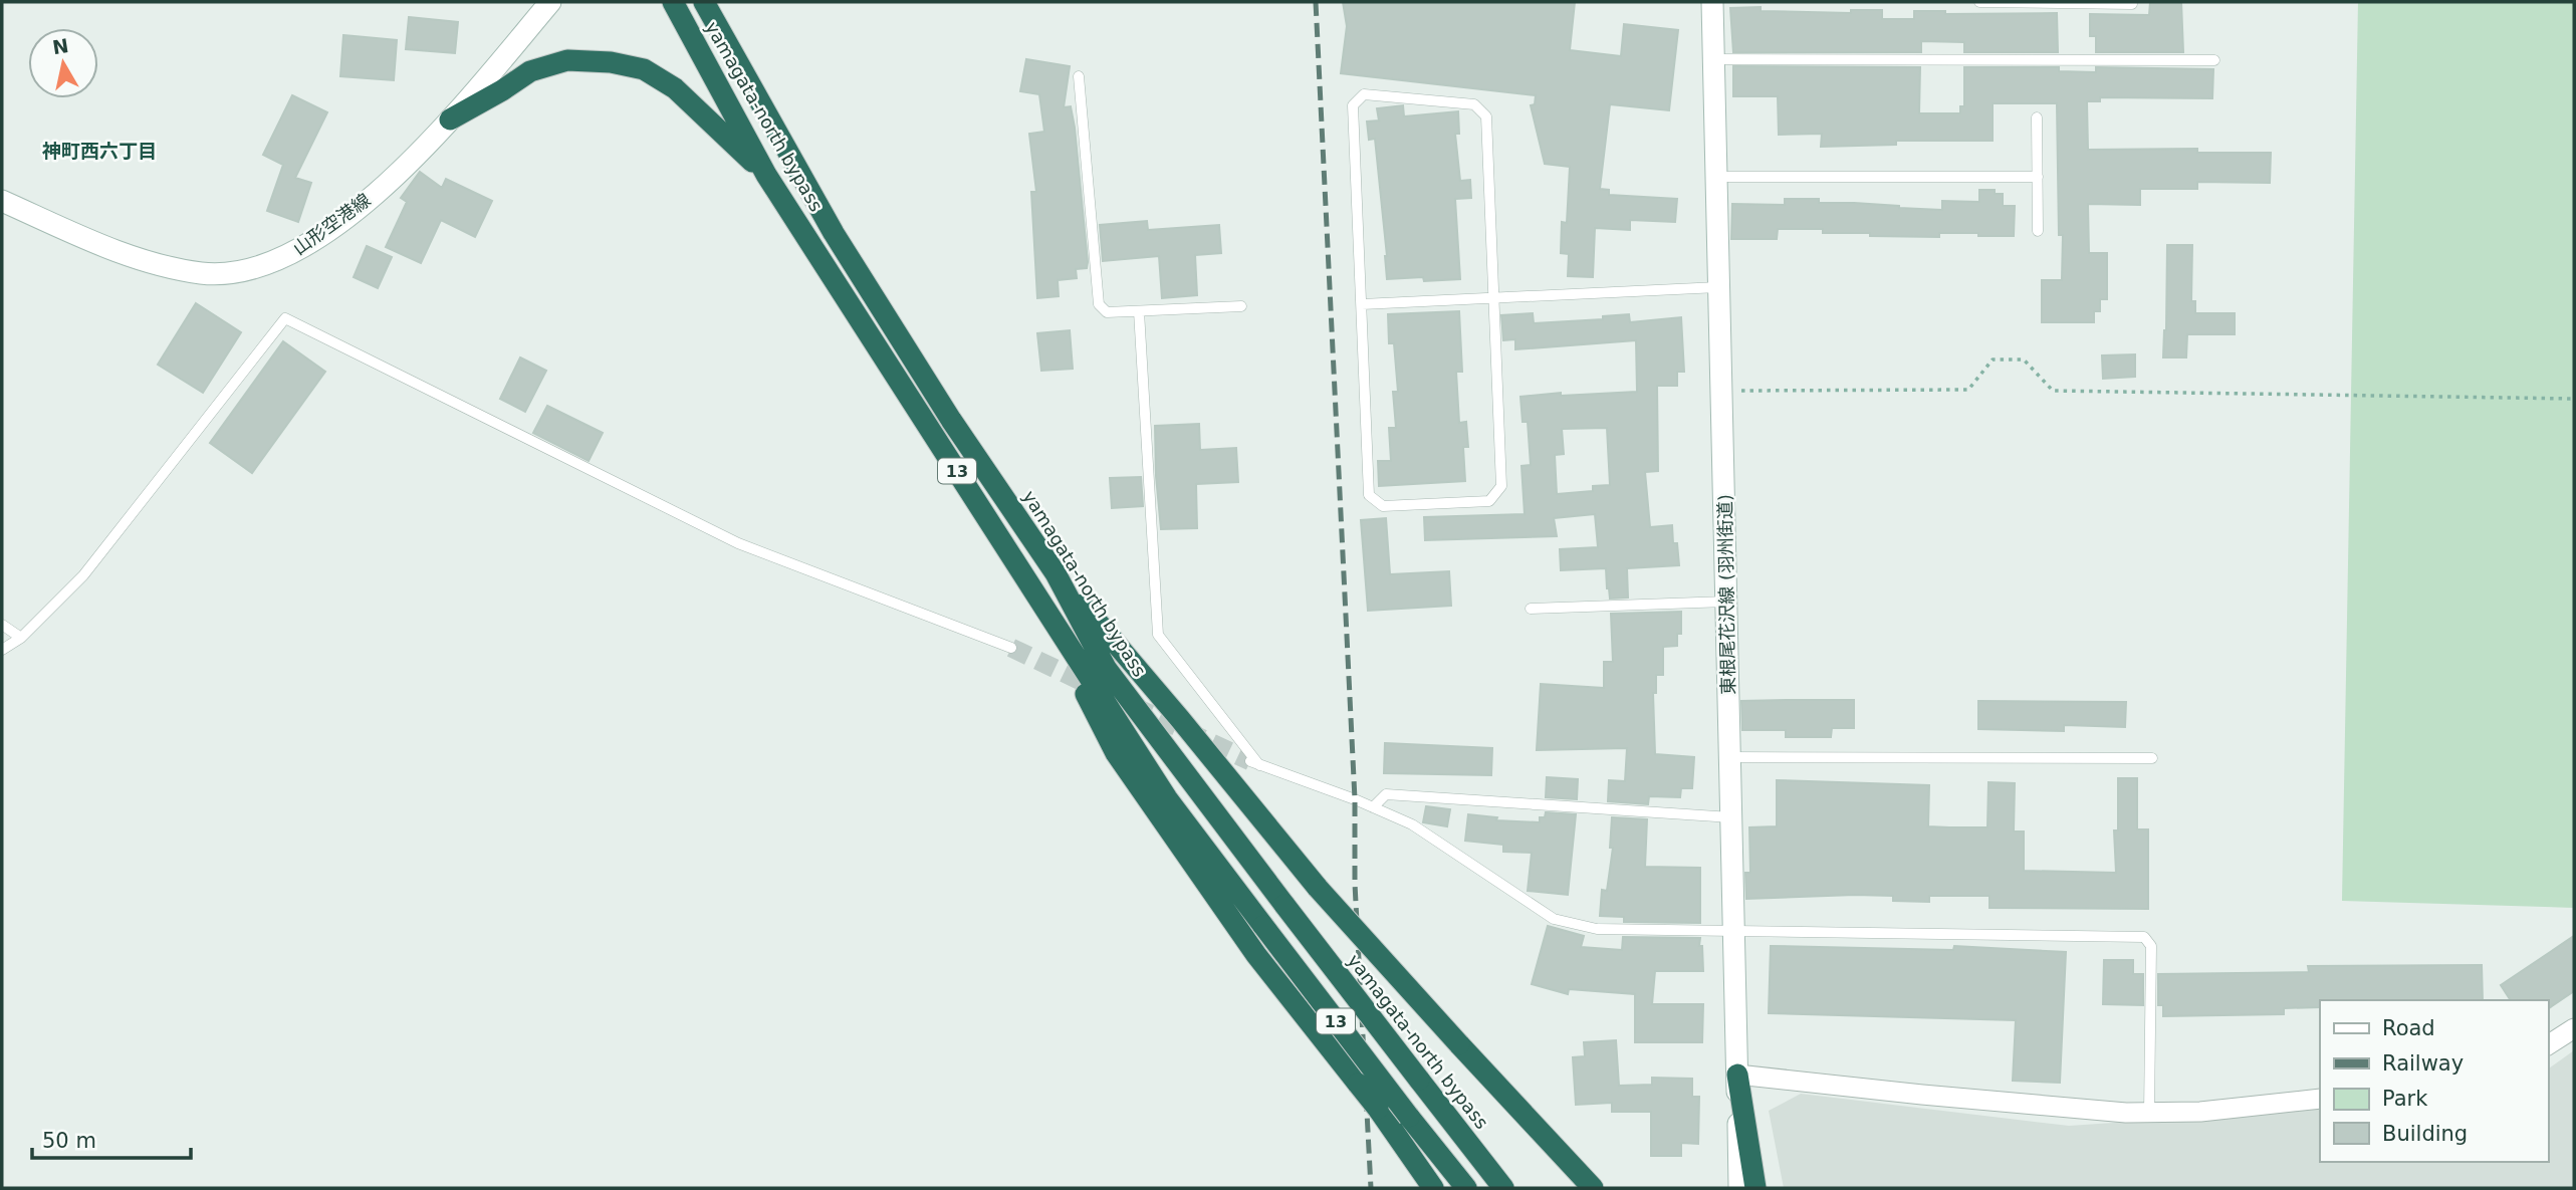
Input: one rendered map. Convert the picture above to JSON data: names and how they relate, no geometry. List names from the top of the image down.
{
  "streets": {
    "highway": ["yamagata-north bypass", "13"],
    "main road": ["山形空港線", "東根尾花沢線 (羽州街道)"]
  },
  "districts": ["神町西六丁目"],
  "legend": [
    "Road",
    "Railway",
    "Park",
    "Building"
  ],
  "scale_bar": "50 m",
  "north": "top"
}
